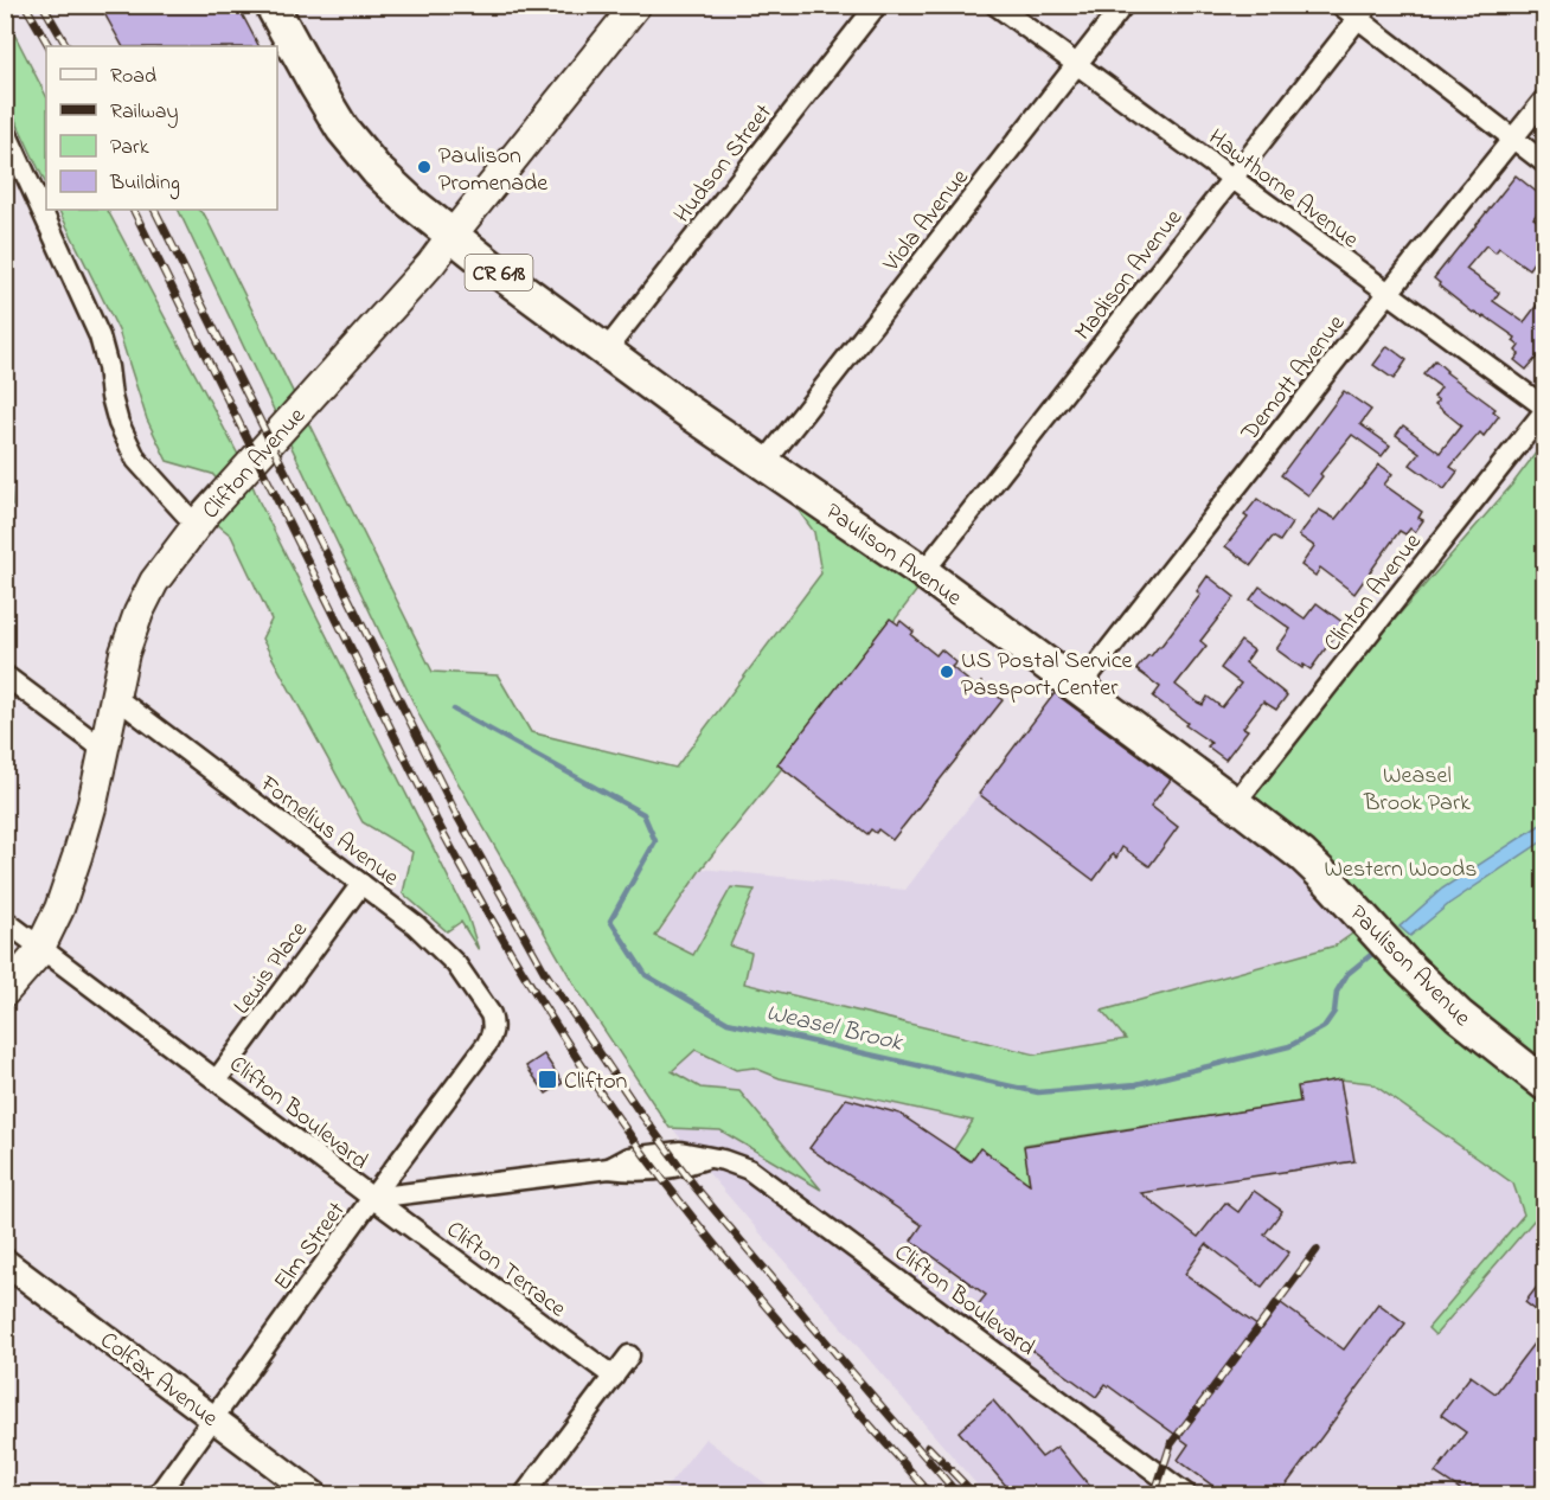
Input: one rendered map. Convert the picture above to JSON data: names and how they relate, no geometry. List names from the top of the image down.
{
  "streets": {
    "main road": ["CR 618", "Clifton Avenue", "Paulison Avenue"],
    "street": [
      "Hudson Street",
      "Hawthorne Avenue",
      "Viola Avenue",
      "Madison Avenue",
      "Demott Avenue",
      "Clinton Avenue",
      "Fornelius Avenue",
      "Lewis Place",
      "Clifton Boulevard",
      "Elm Street",
      "Clifton Terrace",
      "Colfax Avenue"
    ]
  },
  "crossings": [
    ["Hudson Street", "Paulison Avenue"],
    ["Hawthorne Avenue", "Viola Avenue"],
    ["Hawthorne Avenue", "Madison Avenue"],
    ["Hawthorne Avenue", "Demott Avenue"],
    ["Hawthorne Avenue", "Clinton Avenue"],
    ["Viola Avenue", "Paulison Avenue"],
    ["Madison Avenue", "Paulison Avenue"],
    ["Demott Avenue", "Paulison Avenue"],
    ["Clifton Avenue", "Paulison Avenue"],
    ["Clifton Avenue", "Fornelius Avenue"],
    ["Clifton Avenue", "Clifton Boulevard"],
    ["Paulison Avenue", "Clinton Avenue"],
    ["Fornelius Avenue", "Lewis Place"],
    ["Fornelius Avenue", "Elm Street"],
    ["Lewis Place", "Clifton Boulevard"],
    ["Clifton Boulevard", "Elm Street"],
    ["Clifton Boulevard", "Clifton Terrace"],
    ["Elm Street", "Clifton Terrace"],
    ["Elm Street", "Colfax Avenue"]
  ],
  "water": ["Weasel Brook"],
  "parks": ["Weasel Brook Park", "Western Woods"],
  "places": {
    "other": ["Paulison Promenade", "US Postal Service Passport Center"],
    "transit": ["Clifton"]
  },
  "legend": [
    "Road",
    "Railway",
    "Park",
    "Building"
  ]
}
